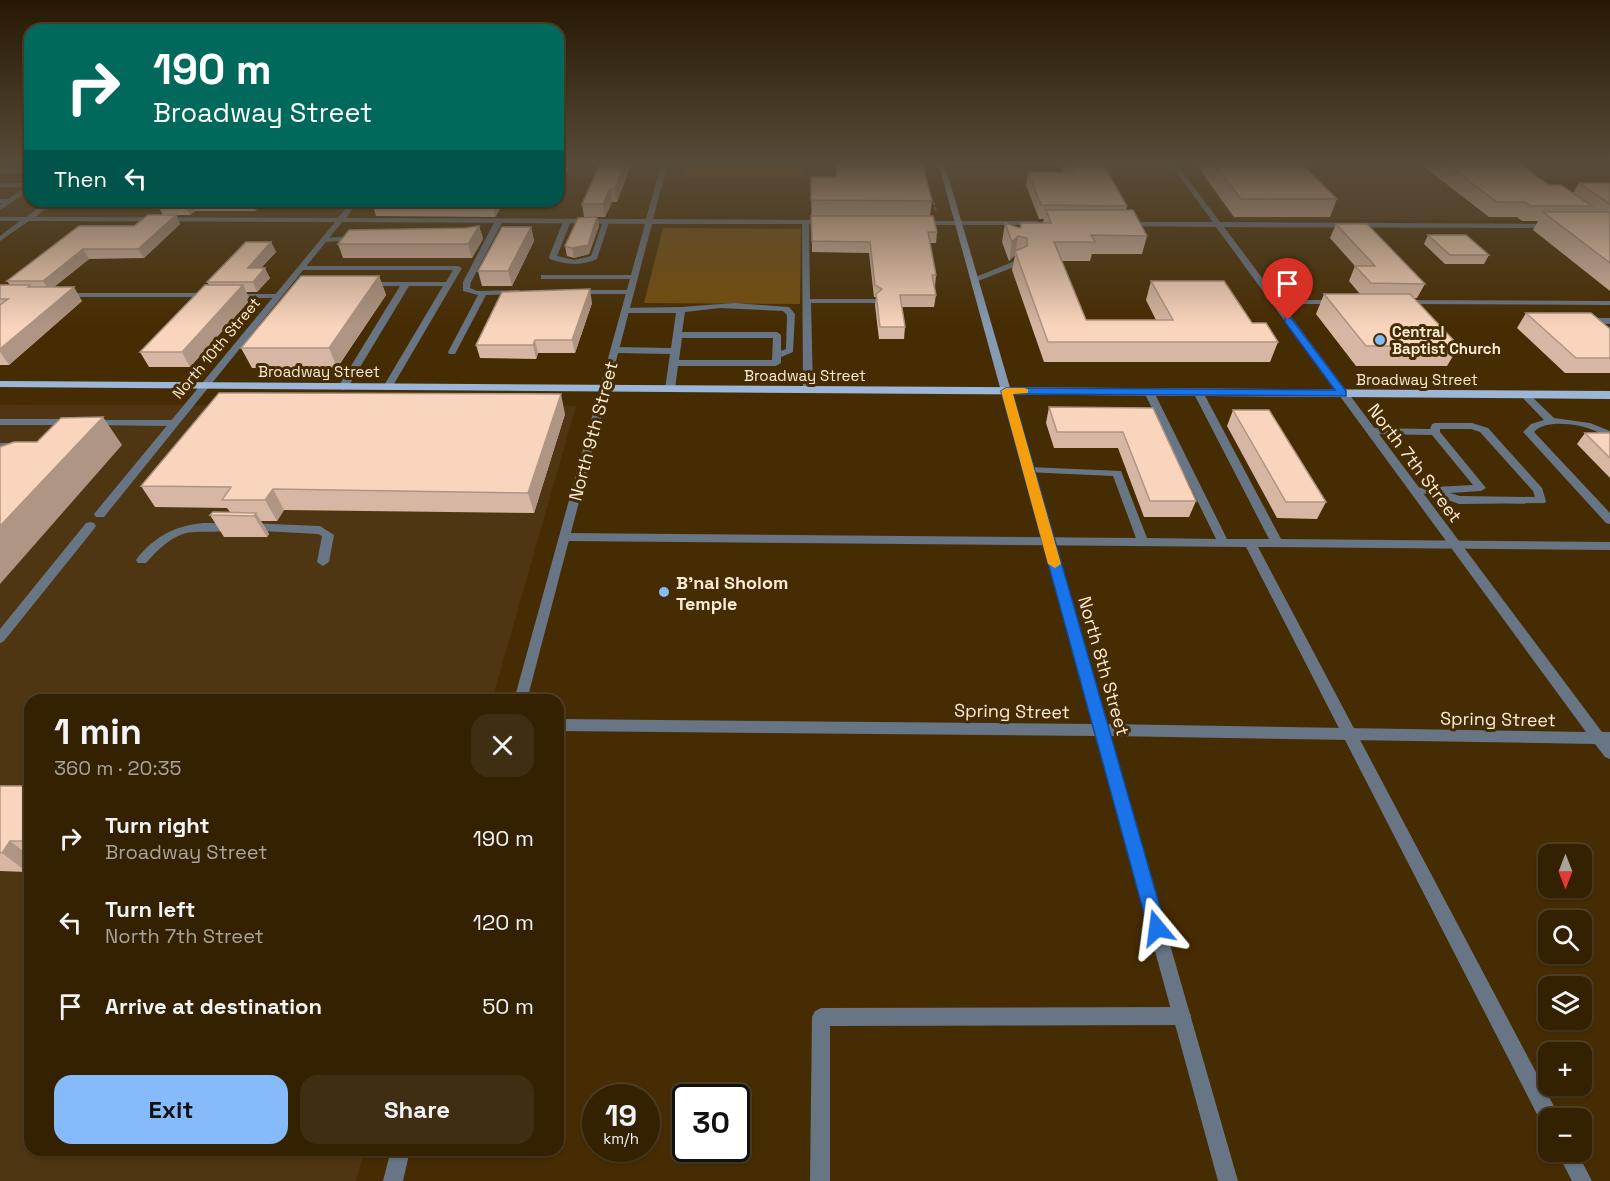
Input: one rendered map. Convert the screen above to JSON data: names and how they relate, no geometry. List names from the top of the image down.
{
  "streets": {
    "main road": ["Broadway Street"],
    "street": [
      "North 10th Street",
      "North 9th Street",
      "North 7th Street",
      "North 8th Street",
      "Spring Street"
    ]
  },
  "crossings": [
    ["North 10th Street", "Broadway Street"],
    ["Broadway Street", "North 9th Street"],
    ["Broadway Street", "North 7th Street"],
    ["Broadway Street", "North 8th Street"],
    ["North 7th Street", "Spring Street"],
    ["North 8th Street", "Spring Street"]
  ],
  "places": ["Central Baptist Church", "B'nai Sholom Temple"],
  "north": "bottom",
  "page": {
    "turn": ["190 m", "Broadway Street"],
    "then": "Then",
    "heading": ["1 min", "360 m · 20:35"],
    "list": [
      {
        "name": "Turn right",
        "note": "Broadway Street",
        "value": "190 m"
      },
      {
        "name": "Turn left",
        "note": "North 7th Street",
        "value": "120 m"
      },
      {
        "name": "Arrive at destination",
        "value": "50 m"
      }
    ],
    "map_buttons": ["+", "−"],
    "buttons": ["Exit", "Share"],
    "speed": "19 km/h",
    "limit": "30"
  }
}
